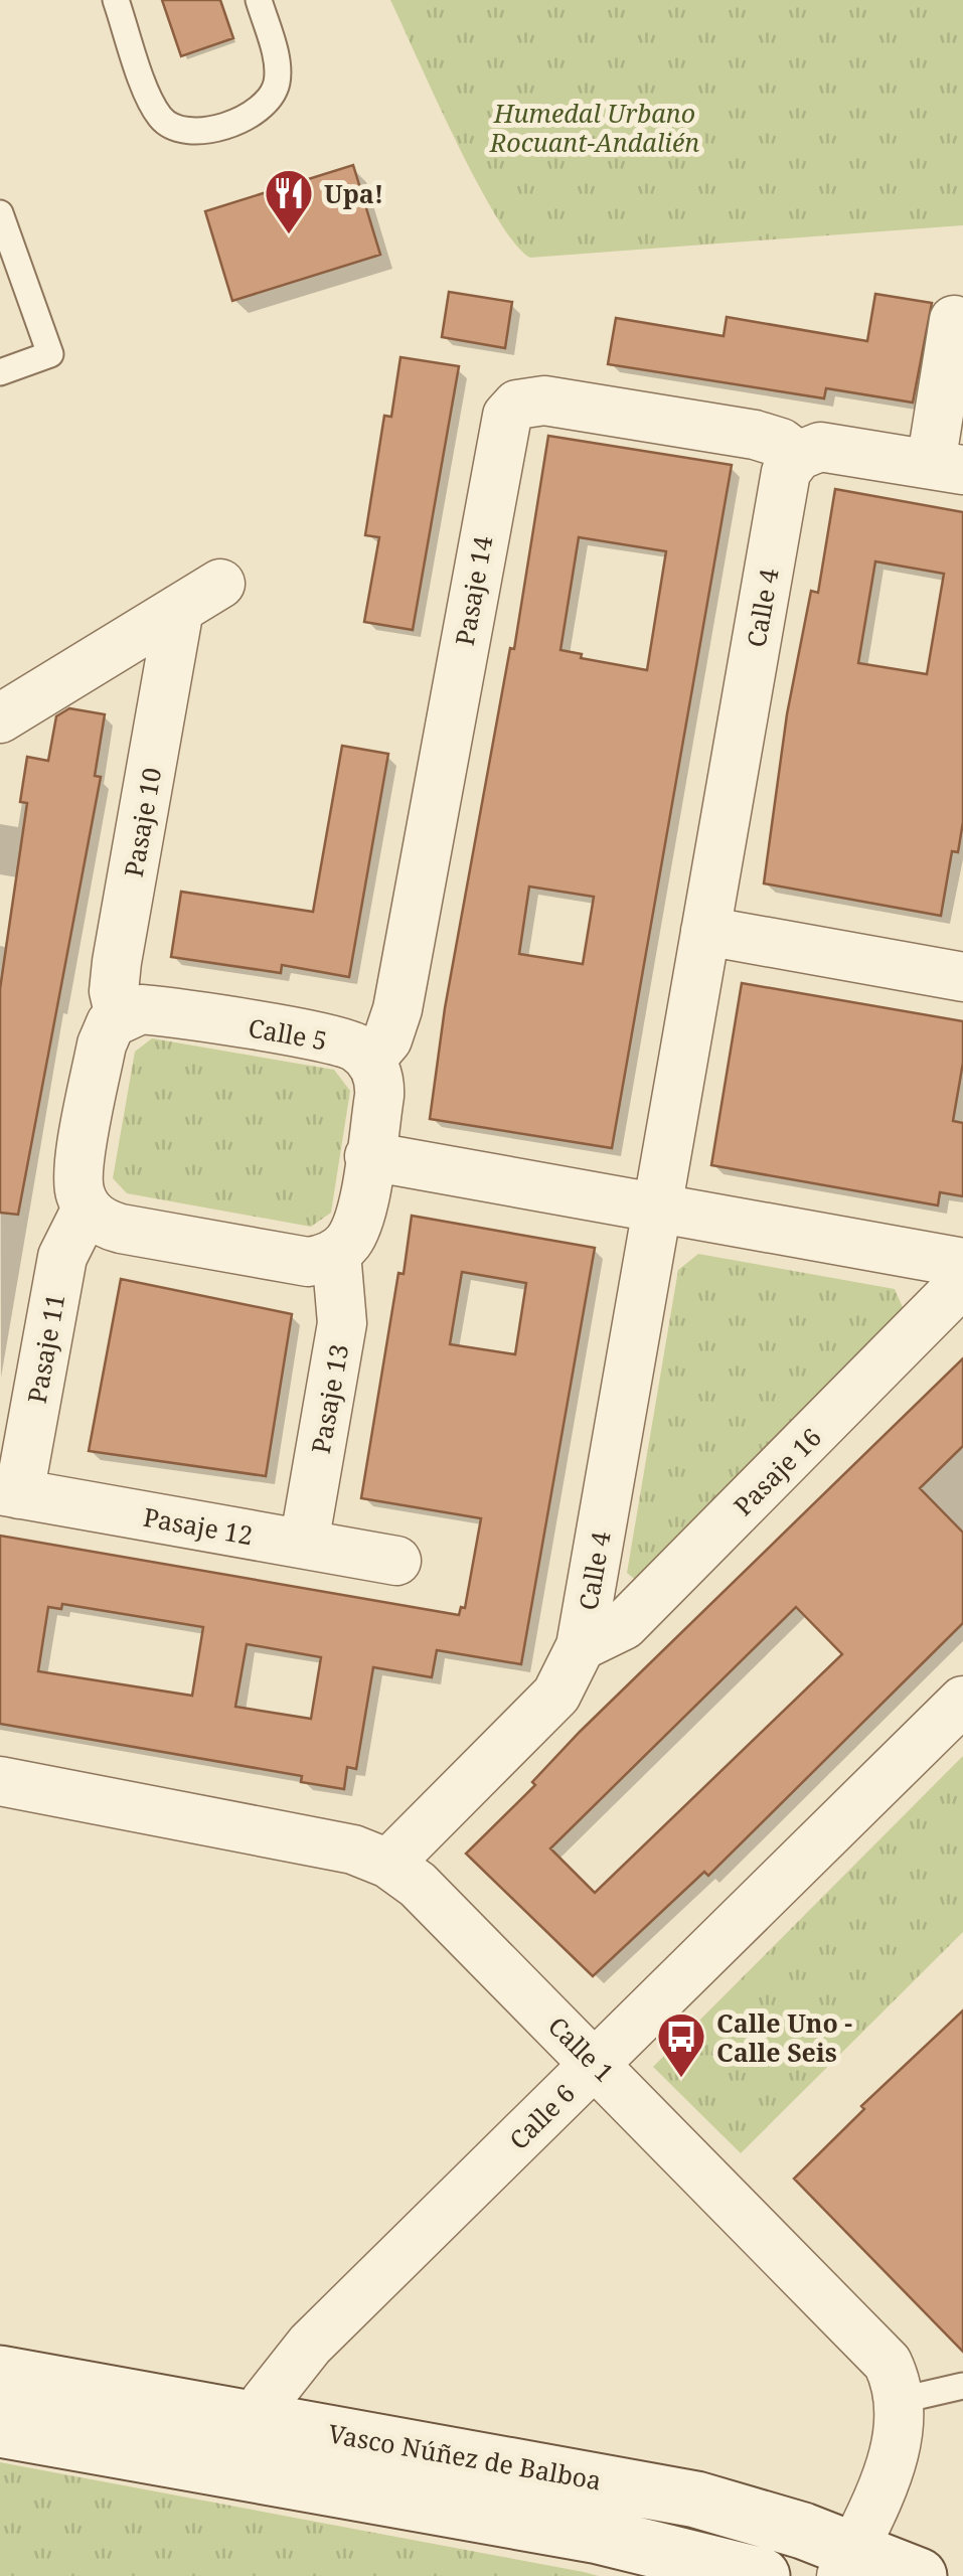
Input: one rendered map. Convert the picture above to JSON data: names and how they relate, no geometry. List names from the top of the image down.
{
  "streets": {
    "street": [
      "Pasaje 14",
      "Calle 4",
      "Pasaje 10",
      "Calle 5",
      "Pasaje 11",
      "Pasaje 13",
      "Pasaje 16",
      "Pasaje 12",
      "Calle 1",
      "Calle 6",
      "Vasco Núñez de Balboa"
    ]
  },
  "crossings": [
    ["Pasaje 14", "Calle 4"],
    ["Pasaje 14", "Pasaje 10"],
    ["Pasaje 14", "Calle 5"],
    ["Pasaje 14", "Pasaje 11"],
    ["Pasaje 14", "Pasaje 13"],
    ["Calle 4", "Pasaje 16"],
    ["Calle 4", "Calle 1"],
    ["Pasaje 10", "Calle 5"],
    ["Pasaje 10", "Pasaje 11"],
    ["Pasaje 10", "Pasaje 13"],
    ["Calle 5", "Pasaje 11"],
    ["Calle 5", "Pasaje 13"],
    ["Pasaje 11", "Pasaje 13"],
    ["Pasaje 11", "Pasaje 12"],
    ["Pasaje 13", "Pasaje 12"],
    ["Calle 1", "Calle 6"],
    ["Calle 6", "Vasco Núñez de Balboa"]
  ],
  "parks": ["Humedal Urbano Rocuant-Andalién"],
  "places": {
    "restaurant": ["Upa!"],
    "bus stop": ["Calle Uno - Calle Seis"]
  }
}
